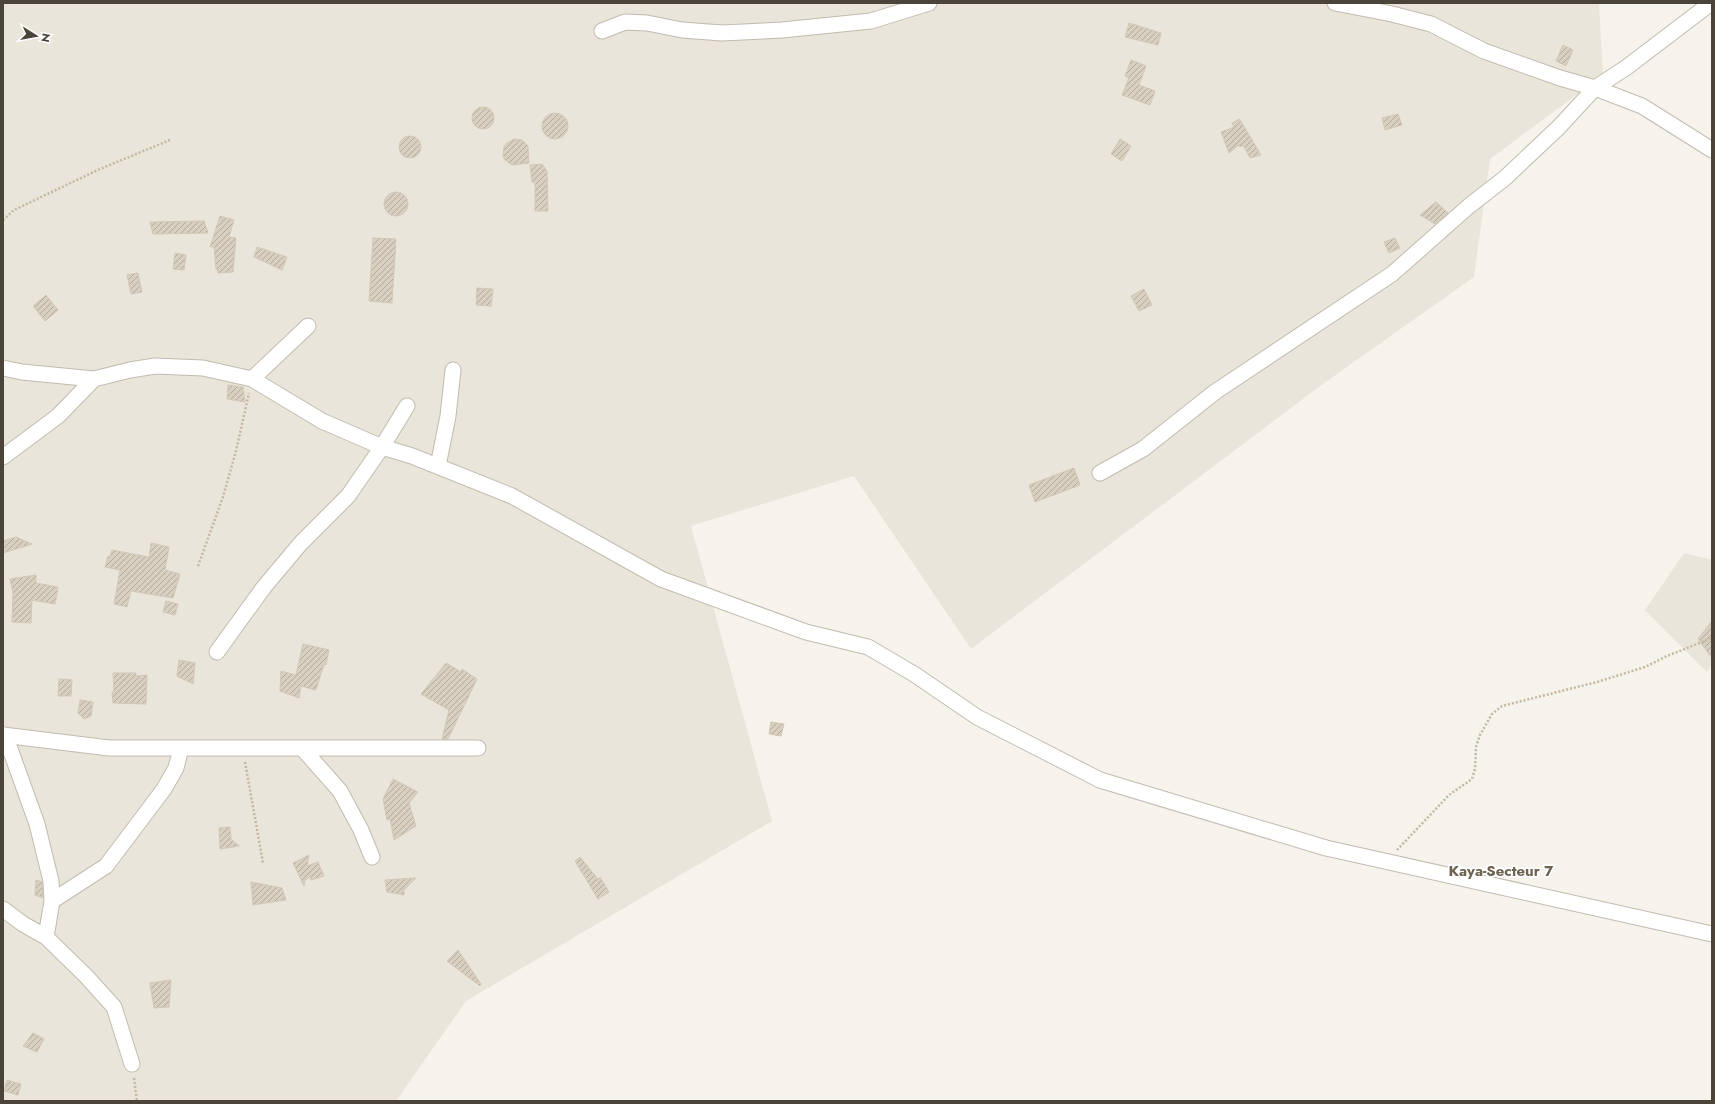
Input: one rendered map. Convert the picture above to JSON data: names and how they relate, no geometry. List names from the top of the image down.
{
  "districts": ["Kaya-Secteur 7"],
  "north": "right"
}
